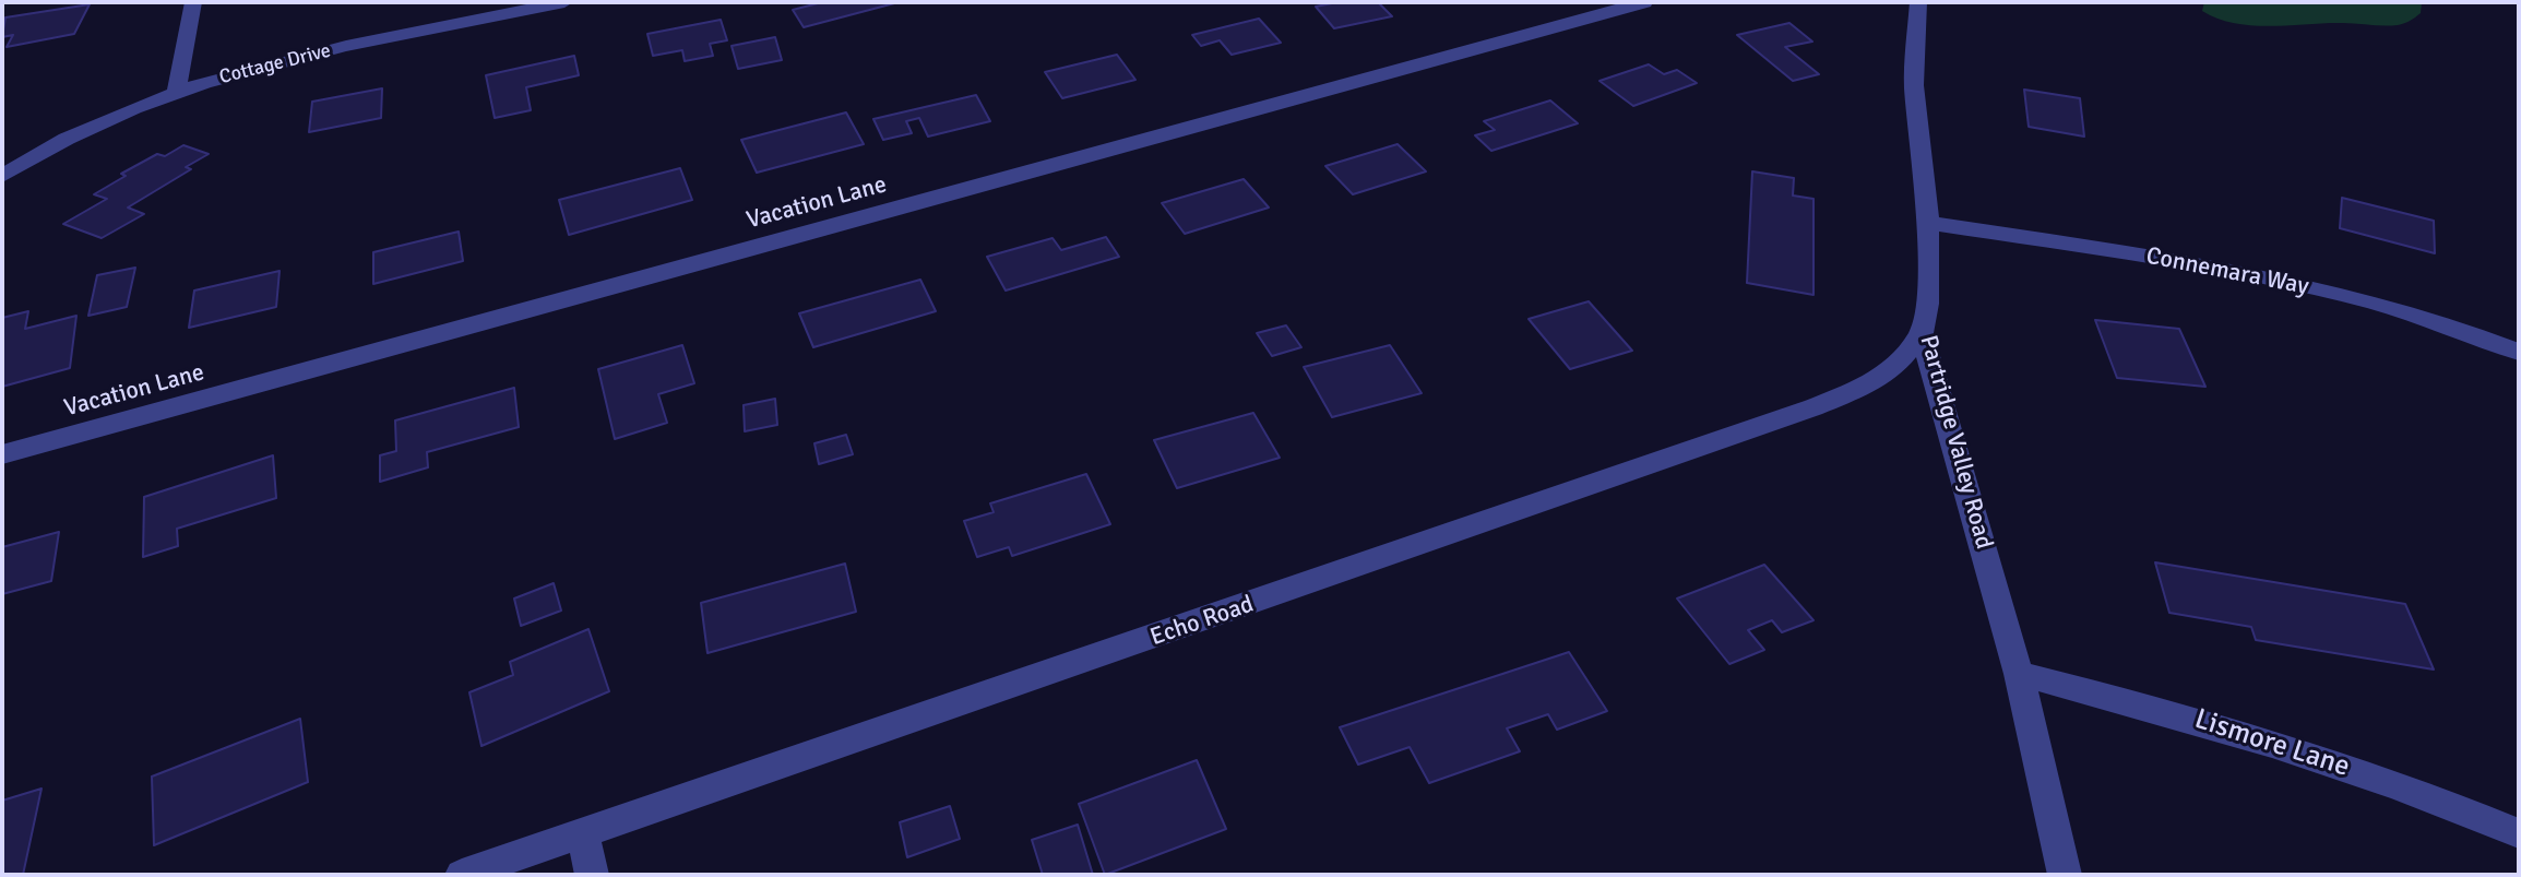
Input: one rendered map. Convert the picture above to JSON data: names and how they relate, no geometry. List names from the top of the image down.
{
  "streets": {
    "street": [
      "Cottage Drive",
      "Vacation Lane",
      "Connemara Way",
      "Partridge Valley Road",
      "Echo Road",
      "Lismore Lane"
    ]
  },
  "crossings": [
    ["Connemara Way", "Partridge Valley Road"],
    ["Partridge Valley Road", "Echo Road"],
    ["Partridge Valley Road", "Lismore Lane"]
  ]
}
